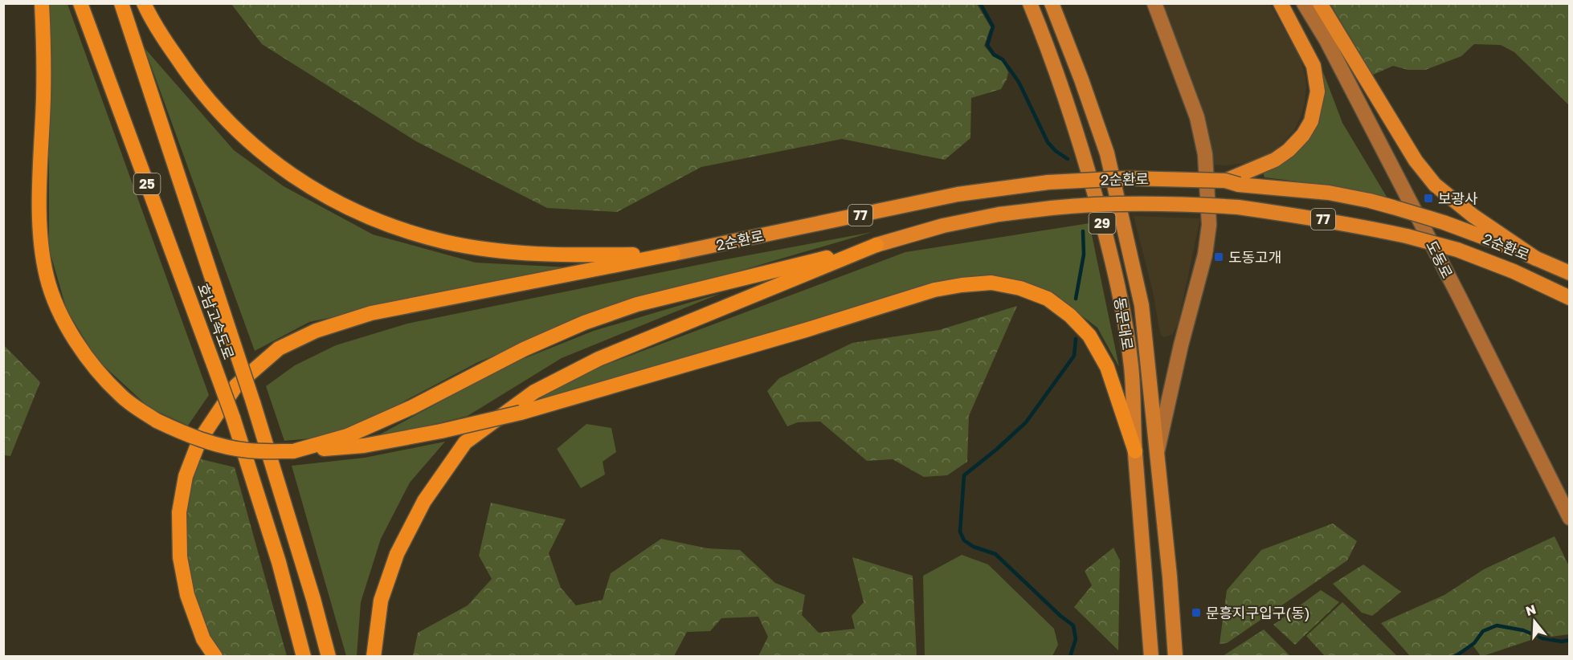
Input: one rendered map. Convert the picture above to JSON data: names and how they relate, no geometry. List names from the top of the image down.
{
  "streets": {
    "highway": [
      "2순환로",
      "25",
      "77",
      "호남고속도로"
    ],
    "main road": ["29", "도동로", "동문대로"]
  },
  "places": {
    "transit": ["보광사", "도동고개", "문흥지구입구(동)"]
  },
  "north": "top"
}
